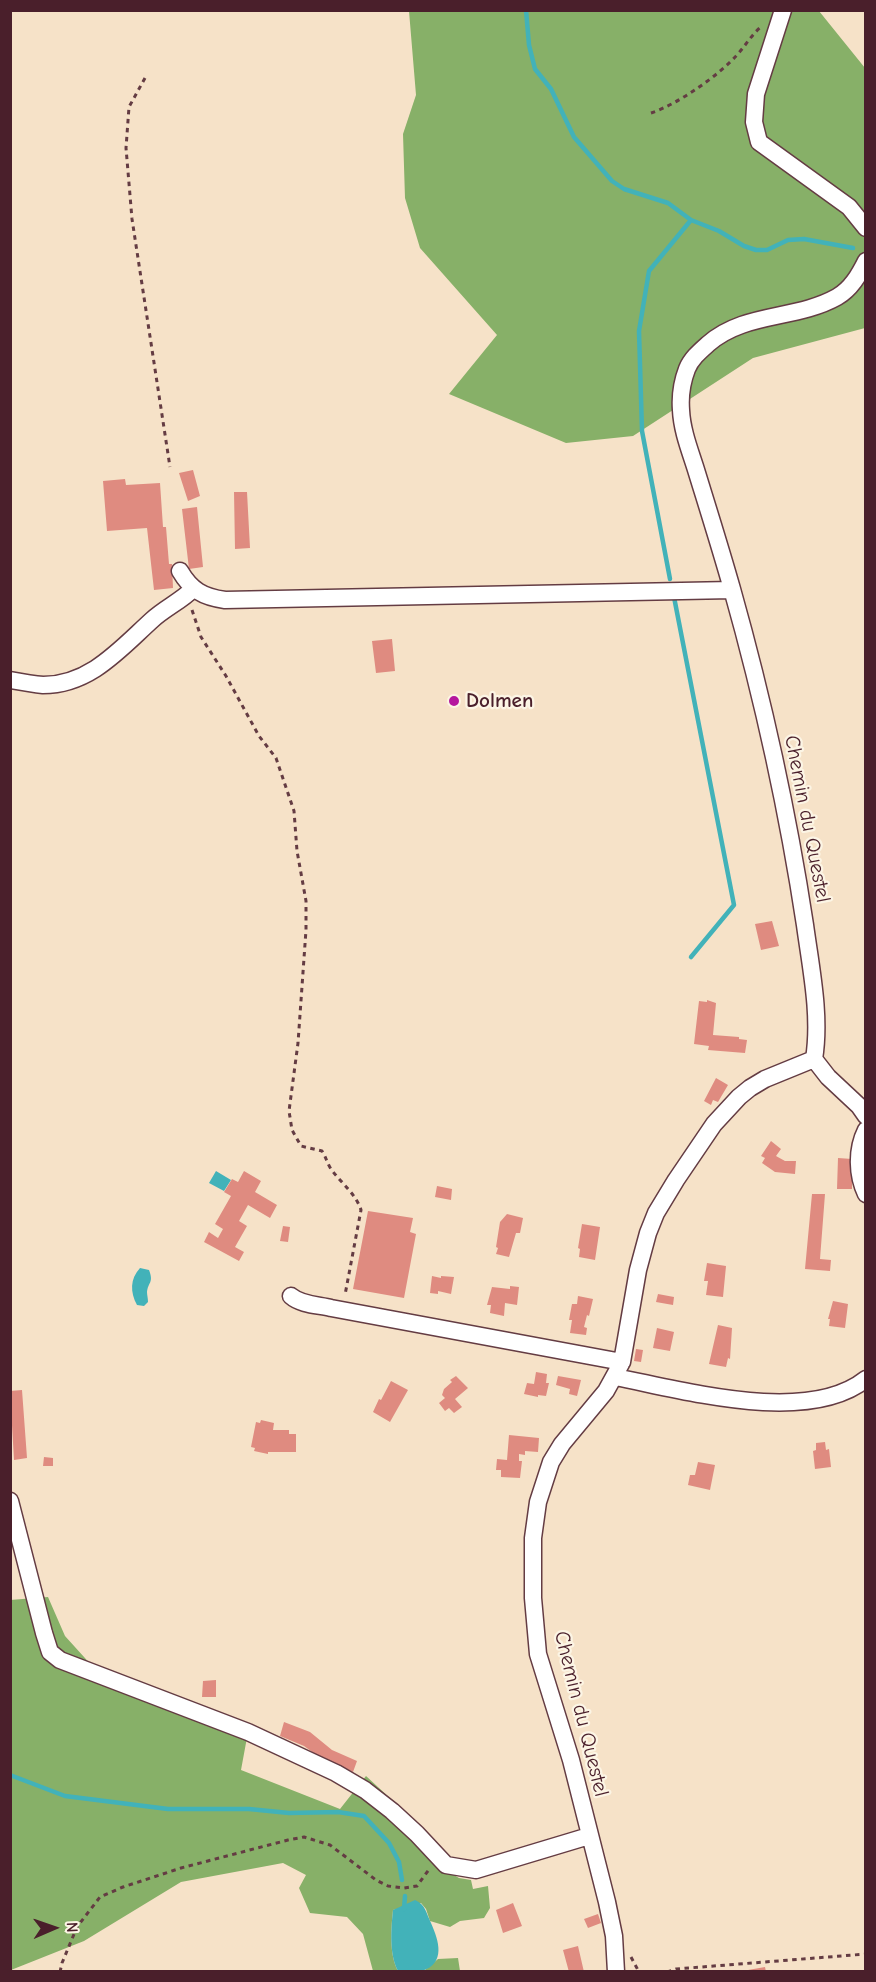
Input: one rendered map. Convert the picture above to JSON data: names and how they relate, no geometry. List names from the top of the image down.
{
  "streets": {
    "street": ["Chemin du Questel"]
  },
  "places": ["Dolmen"],
  "north": "right"
}
